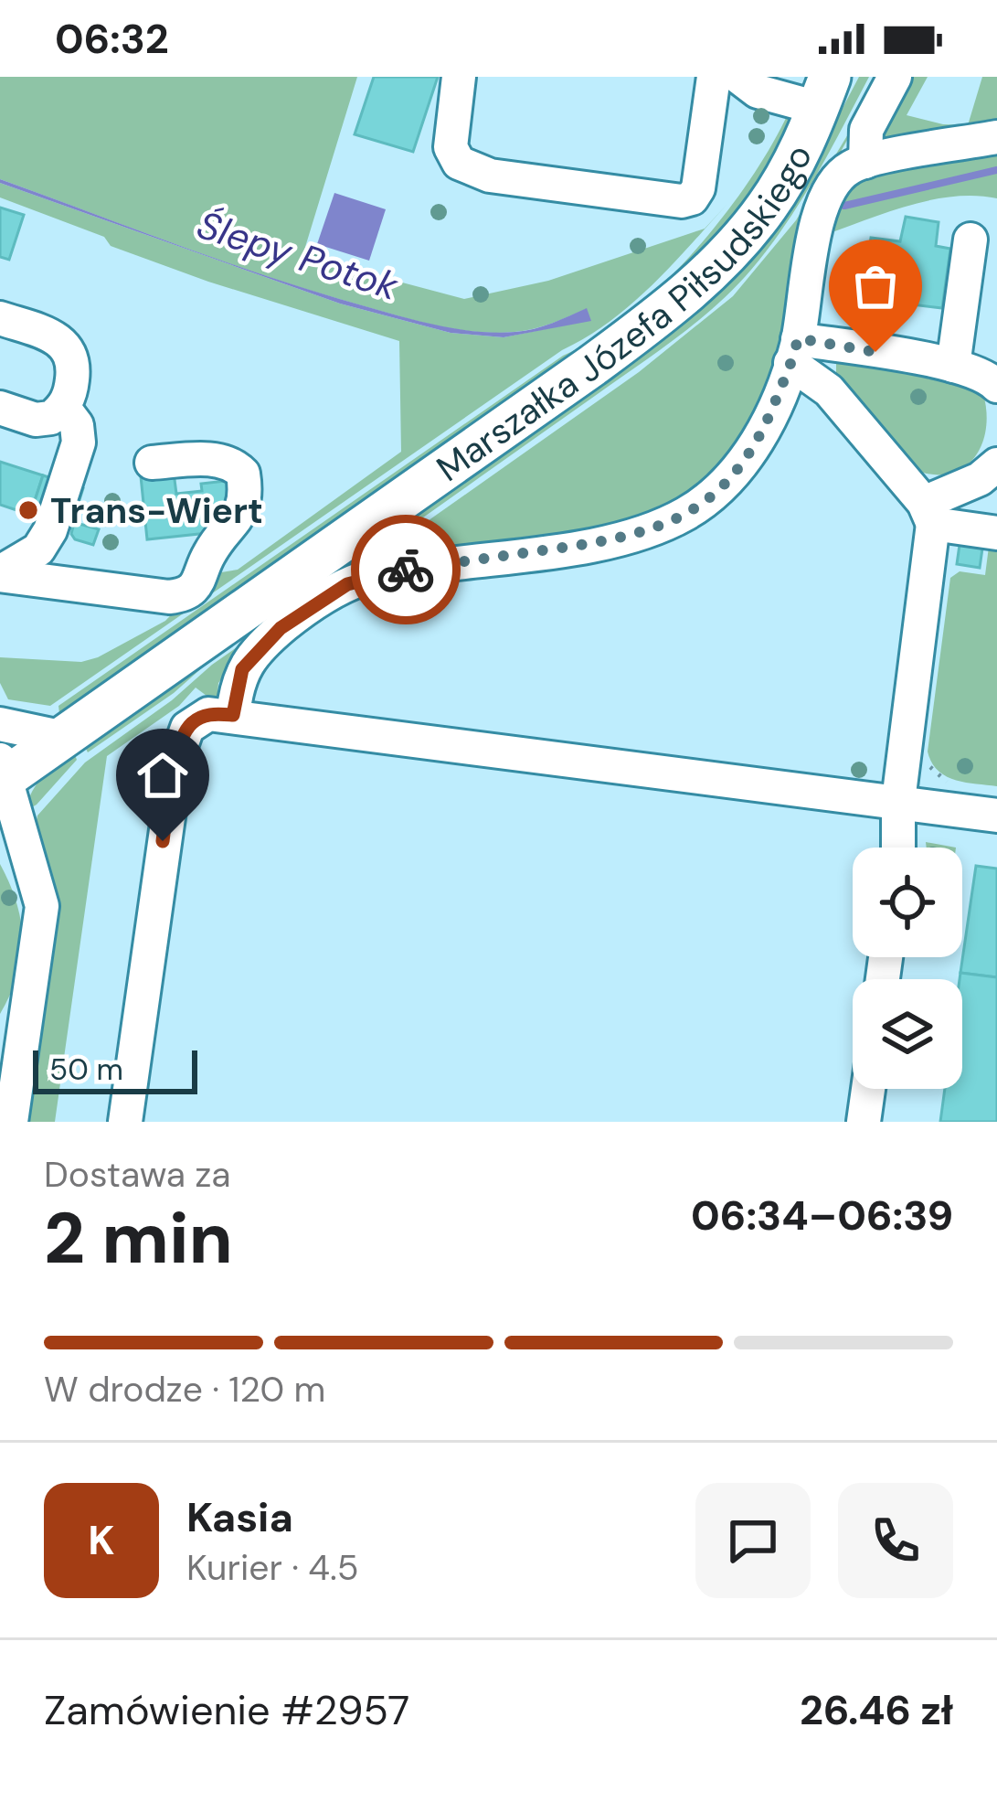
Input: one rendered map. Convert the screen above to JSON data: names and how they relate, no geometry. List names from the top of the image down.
{
  "streets": {
    "main road": ["Marszałka Józefa Piłsudskiego"]
  },
  "water": ["Ślepy Potok"],
  "places": ["Trans-Wiert"],
  "scale_bar": "50 m",
  "page": {
    "status": "06:32",
    "scale": "50 m",
    "heading": ["2 min", "Dostawa za", "06:34–06:39"],
    "panel": [
      "Kasia",
      "Kurier · 4.5",
      "Zamówienie #2957",
      "26.46 zł"
    ],
    "bar": "W drodze · 120 m",
    "round": "K"
  }
}
